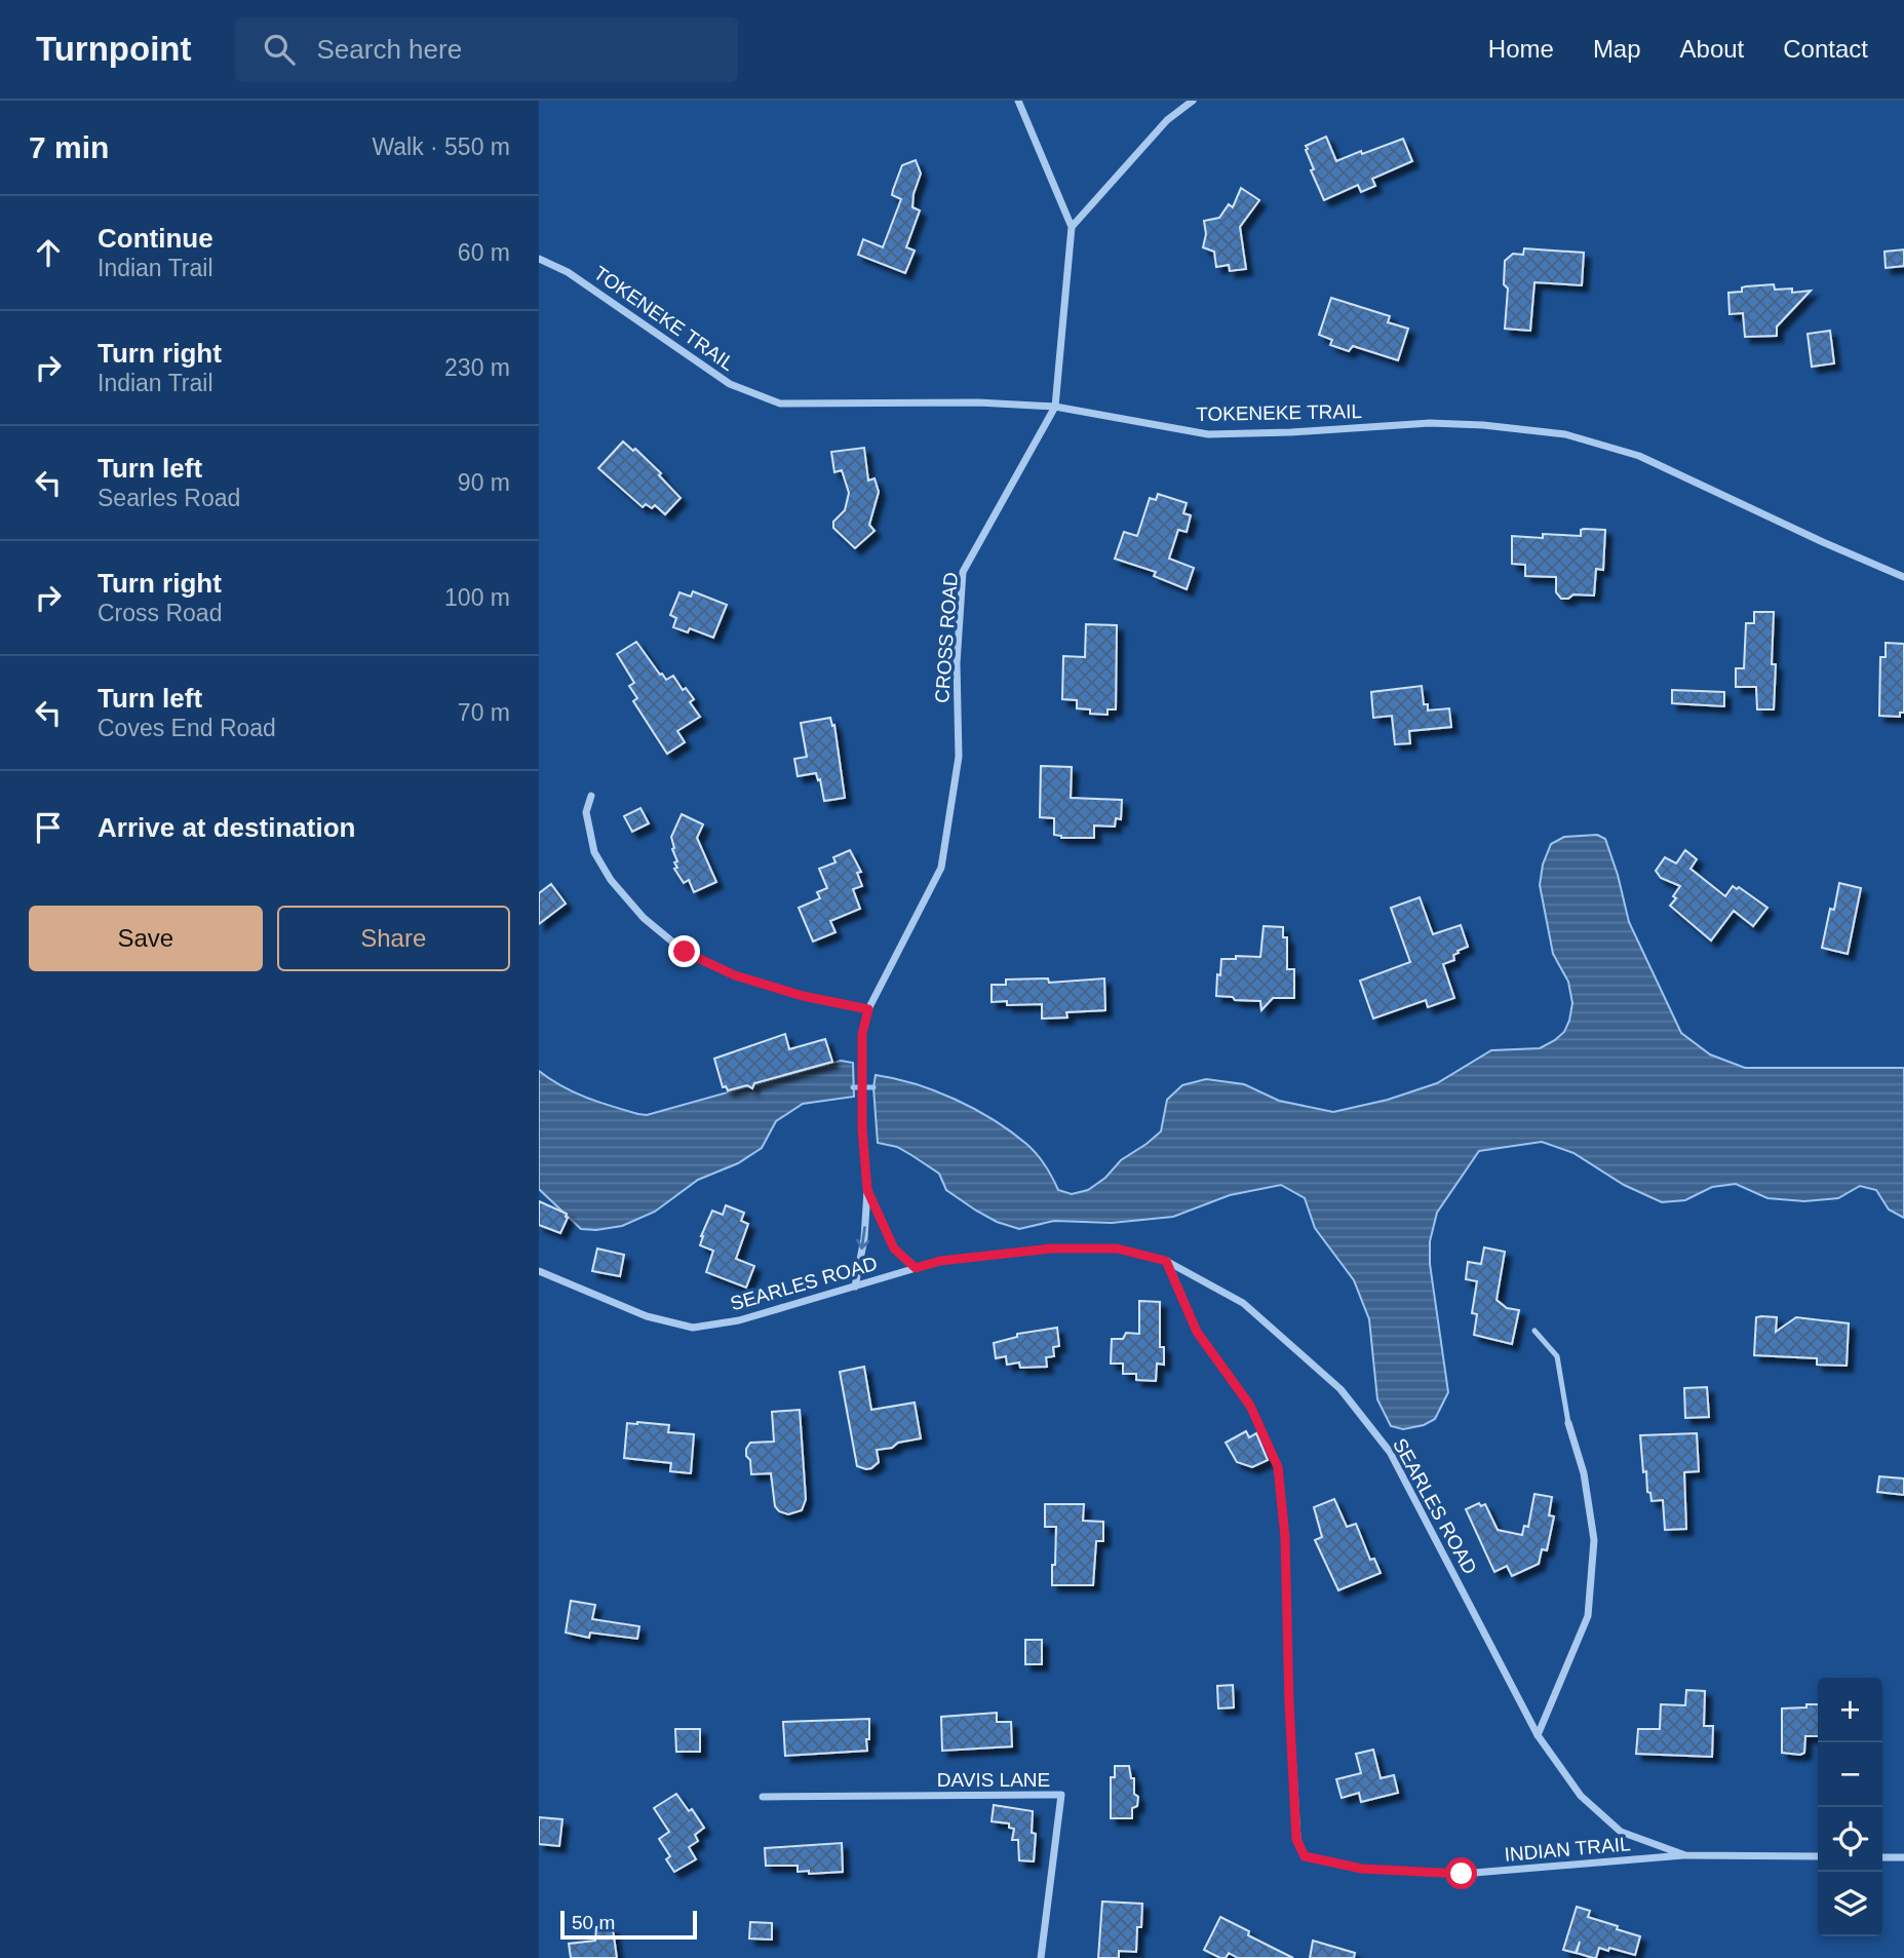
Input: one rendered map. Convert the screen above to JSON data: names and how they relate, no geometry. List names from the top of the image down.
{
  "streets": {
    "street": [
      "TOKENEKE TRAIL",
      "CROSS ROAD",
      "SEARLES ROAD",
      "DAVIS LANE",
      "INDIAN TRAIL"
    ]
  },
  "crossings": [
    ["TOKENEKE TRAIL", "CROSS ROAD"],
    ["CROSS ROAD", "SEARLES ROAD"],
    ["SEARLES ROAD", "INDIAN TRAIL"]
  ],
  "scale_bar": "50 m",
  "page": {
    "header": "Turnpoint",
    "search": "Search here",
    "nav": [
      "Home",
      "Map",
      "About",
      "Contact"
    ],
    "heading": ["7 min", "Walk · 550 m"],
    "list": [
      ["Continue", "Indian Trail", "60 m"],
      ["Turn right", "Indian Trail", "230 m"],
      ["Turn left", "Searles Road", "90 m"],
      ["Turn right", "Cross Road", "100 m"],
      ["Turn left", "Coves End Road", "70 m"],
      "Arrive at destination"
    ],
    "buttons": ["Save", "Share"],
    "map_buttons": ["+", "−"],
    "scale": "50 m"
  }
}
